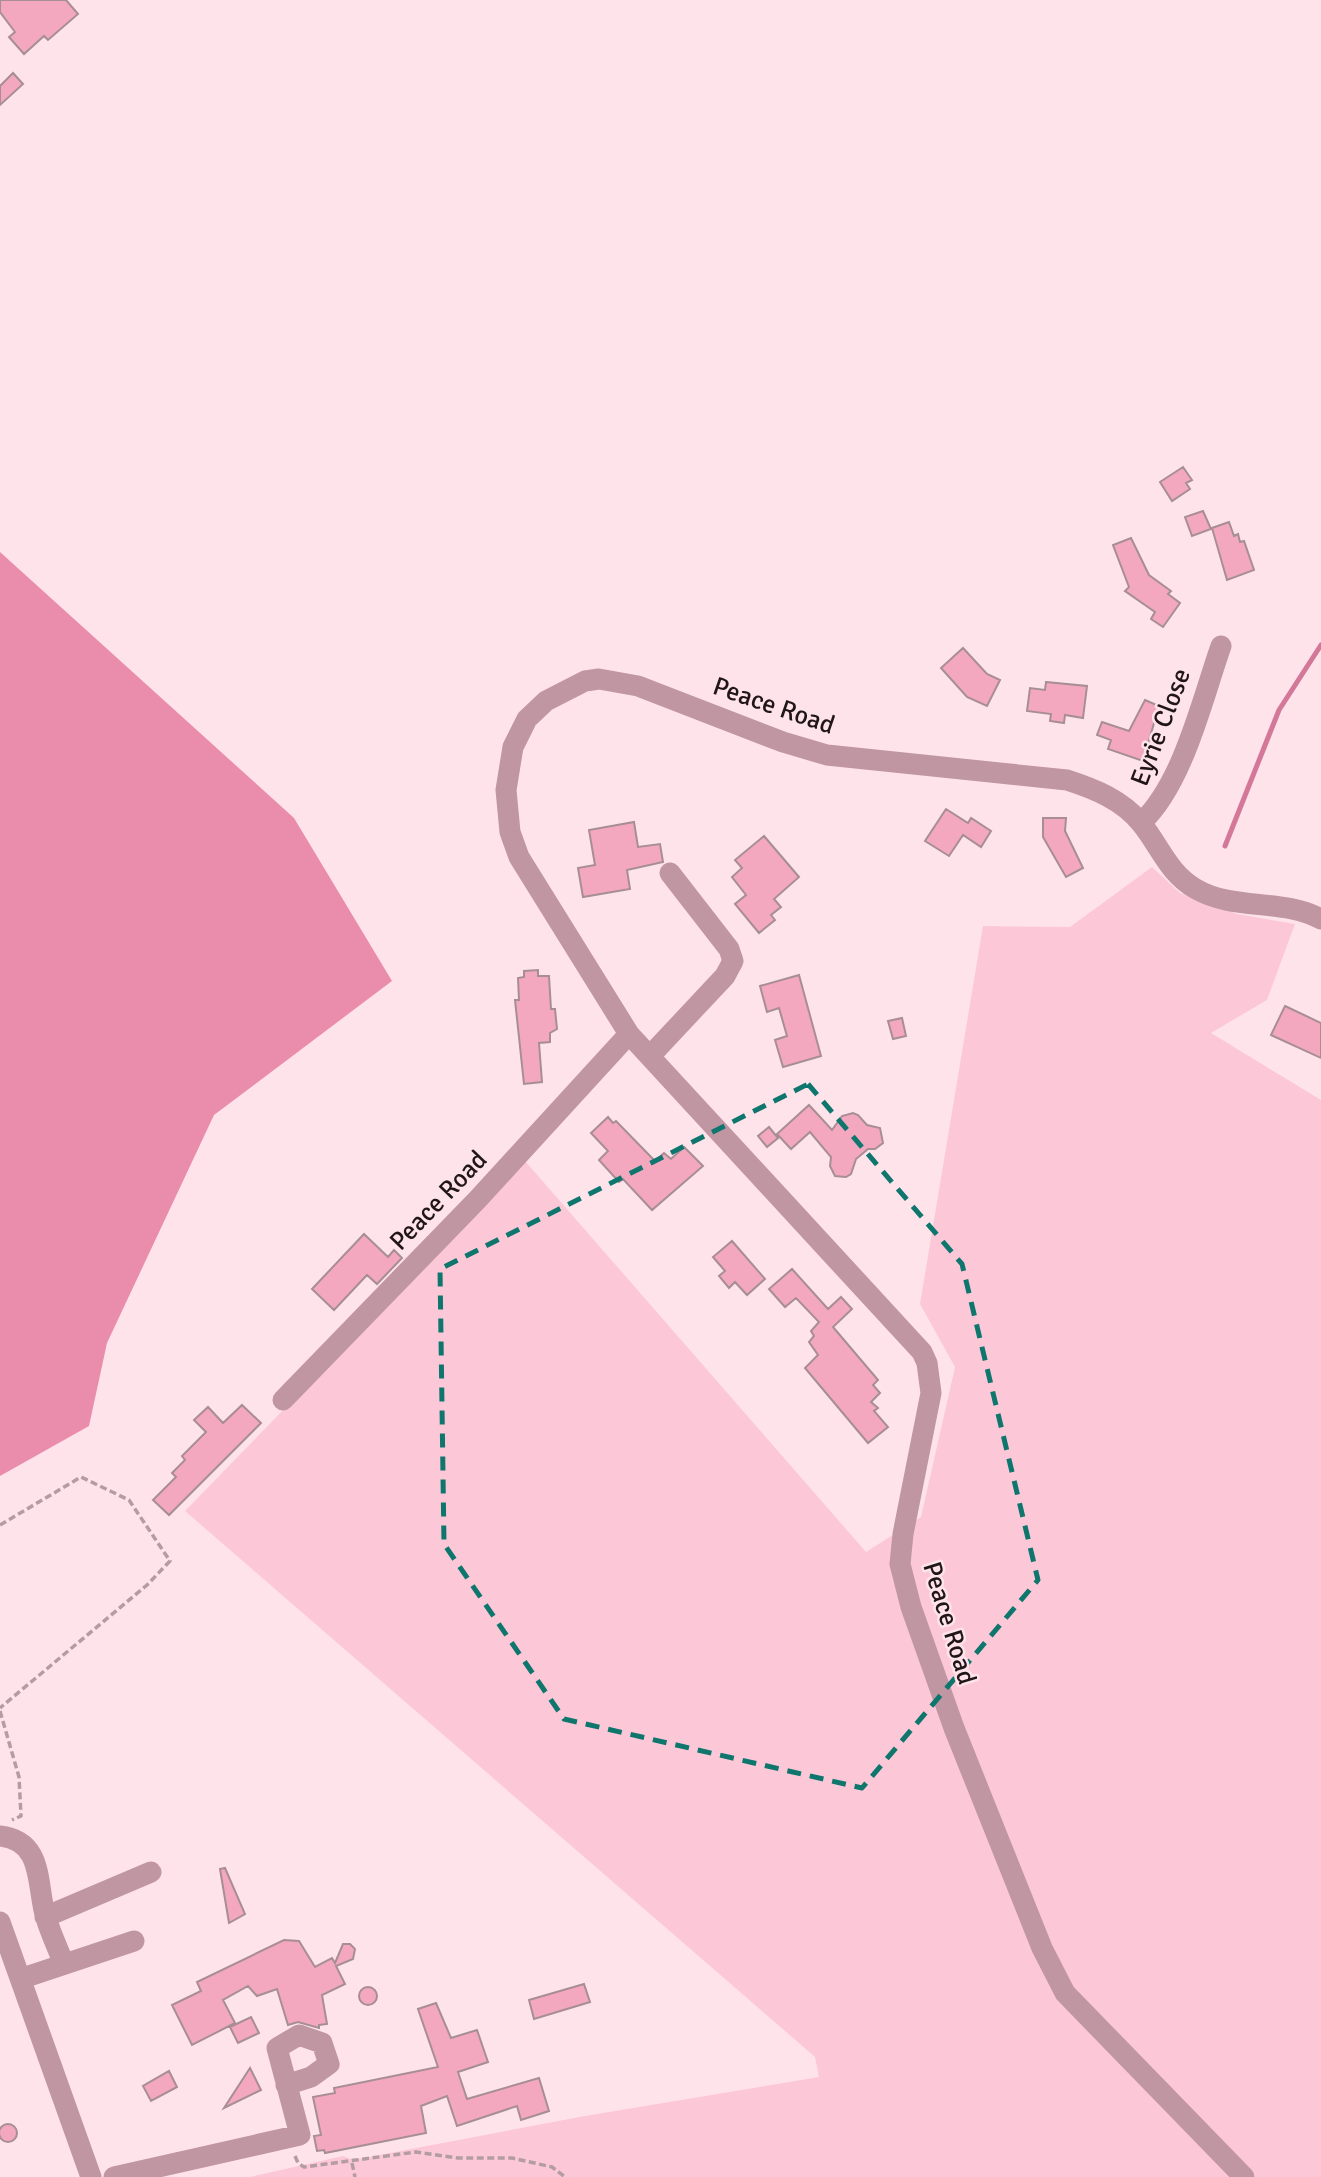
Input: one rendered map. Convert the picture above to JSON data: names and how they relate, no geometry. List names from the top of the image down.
{
  "streets": {
    "street": ["Peace Road", "Eyrie Close"]
  },
  "crossings": [
    ["Peace Road", "Eyrie Close"]
  ]
}
